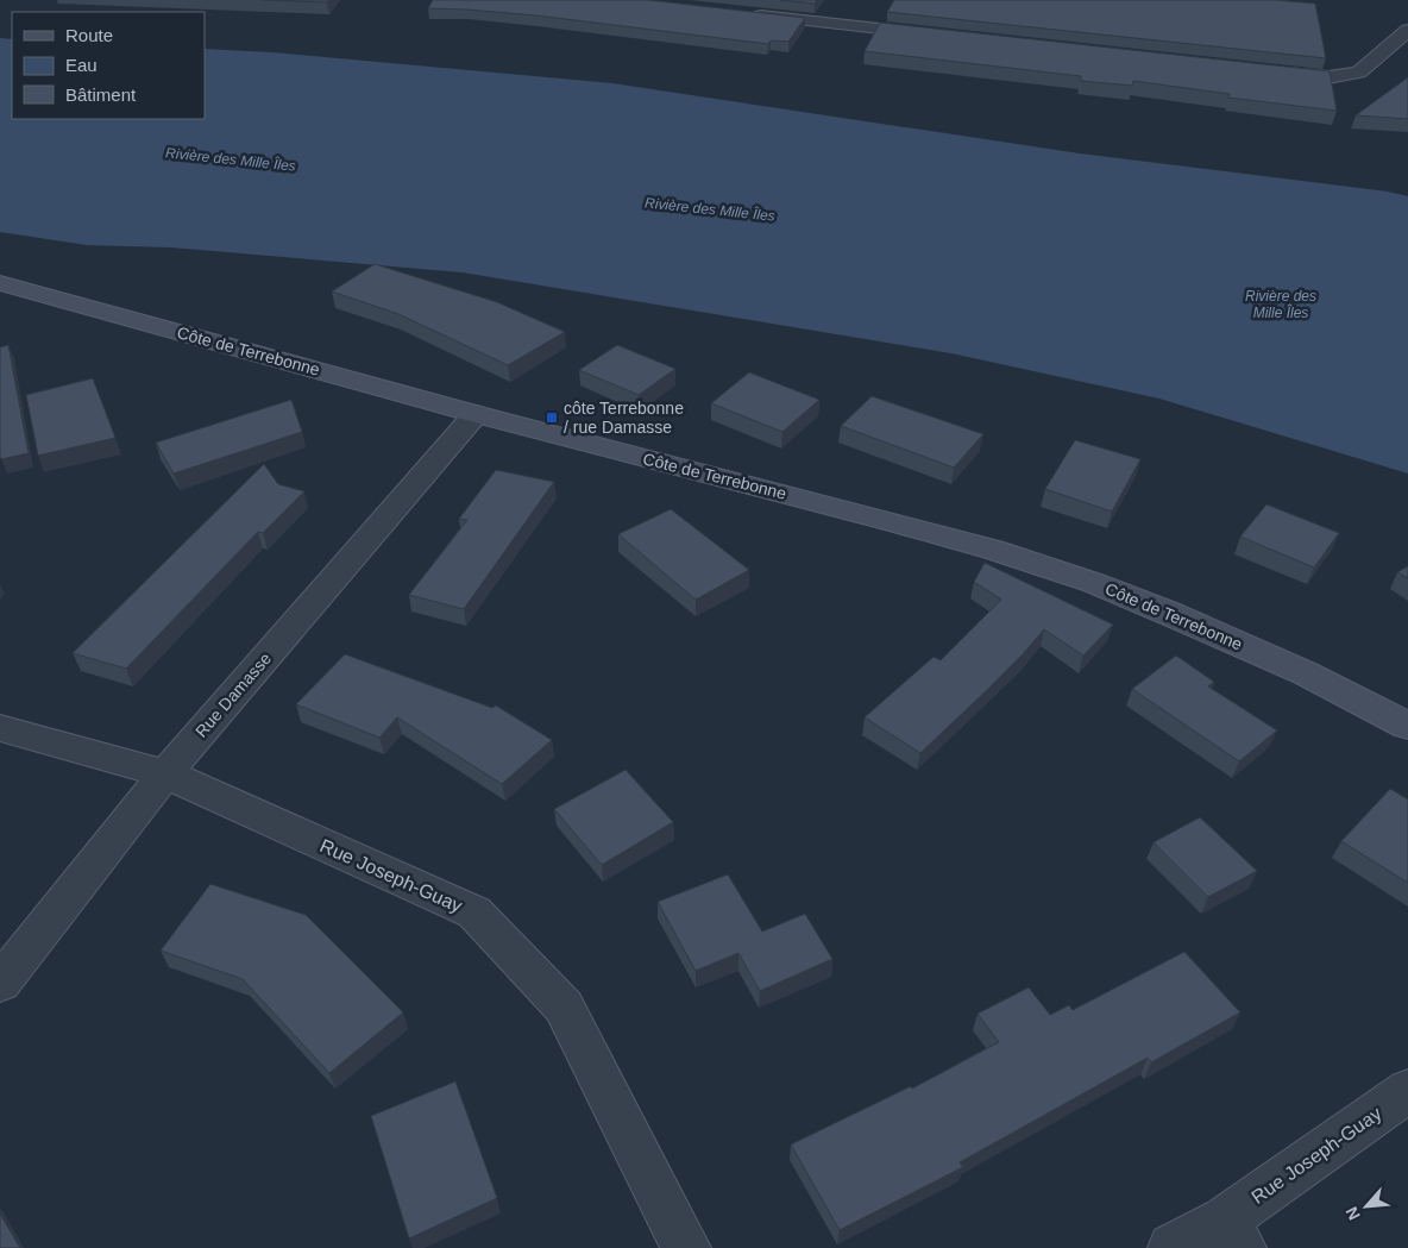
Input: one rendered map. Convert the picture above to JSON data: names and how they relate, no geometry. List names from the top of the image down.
{
  "streets": {
    "main road": ["Côte de Terrebonne"],
    "street": ["Rue Damasse", "Rue Joseph-Guay"]
  },
  "crossings": [
    ["Côte de Terrebonne", "Rue Damasse"],
    ["Rue Damasse", "Rue Joseph-Guay"]
  ],
  "water": ["Rivière des Mille Îles"],
  "places": {
    "transit": ["côte Terrebonne / rue Damasse"]
  },
  "legend": ["Route", "Eau", "Bâtiment"],
  "north": "bottom left"
}
